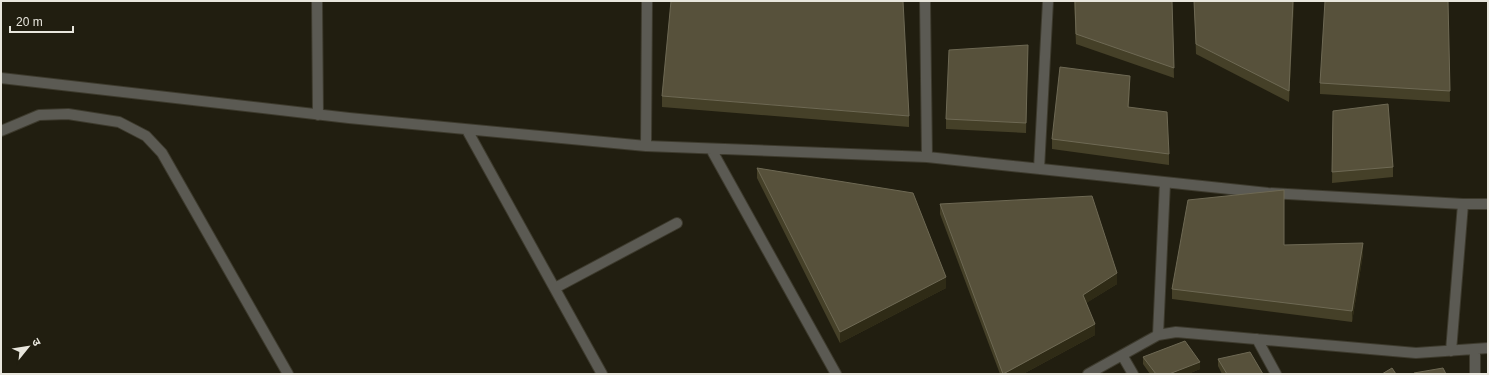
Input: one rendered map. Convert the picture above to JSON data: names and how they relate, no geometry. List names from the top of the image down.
{
  "scale_bar": "20 m",
  "north": "top right"
}
